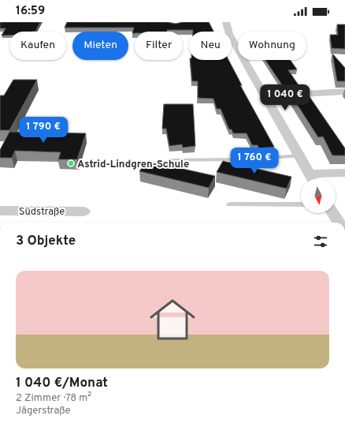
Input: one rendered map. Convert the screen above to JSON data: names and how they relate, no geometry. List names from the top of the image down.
{
  "streets": {
    "street": ["Südstraße"]
  },
  "places": ["Astrid-Lindgren-Schule"],
  "north": "bottom",
  "page": {
    "status": "16:59",
    "chip": [
      "Kaufen",
      "Mieten",
      "Filter",
      "Neu",
      "Wohnung"
    ],
    "price": ["1 040 €", "1 790 €", "1 760 €"],
    "heading": "3 Objekte",
    "list": [
      {
        "name": "1 040 €/Monat",
        "note": "2 Zimmer · 78 m² · Jägerstraße"
      }
    ]
  }
}
